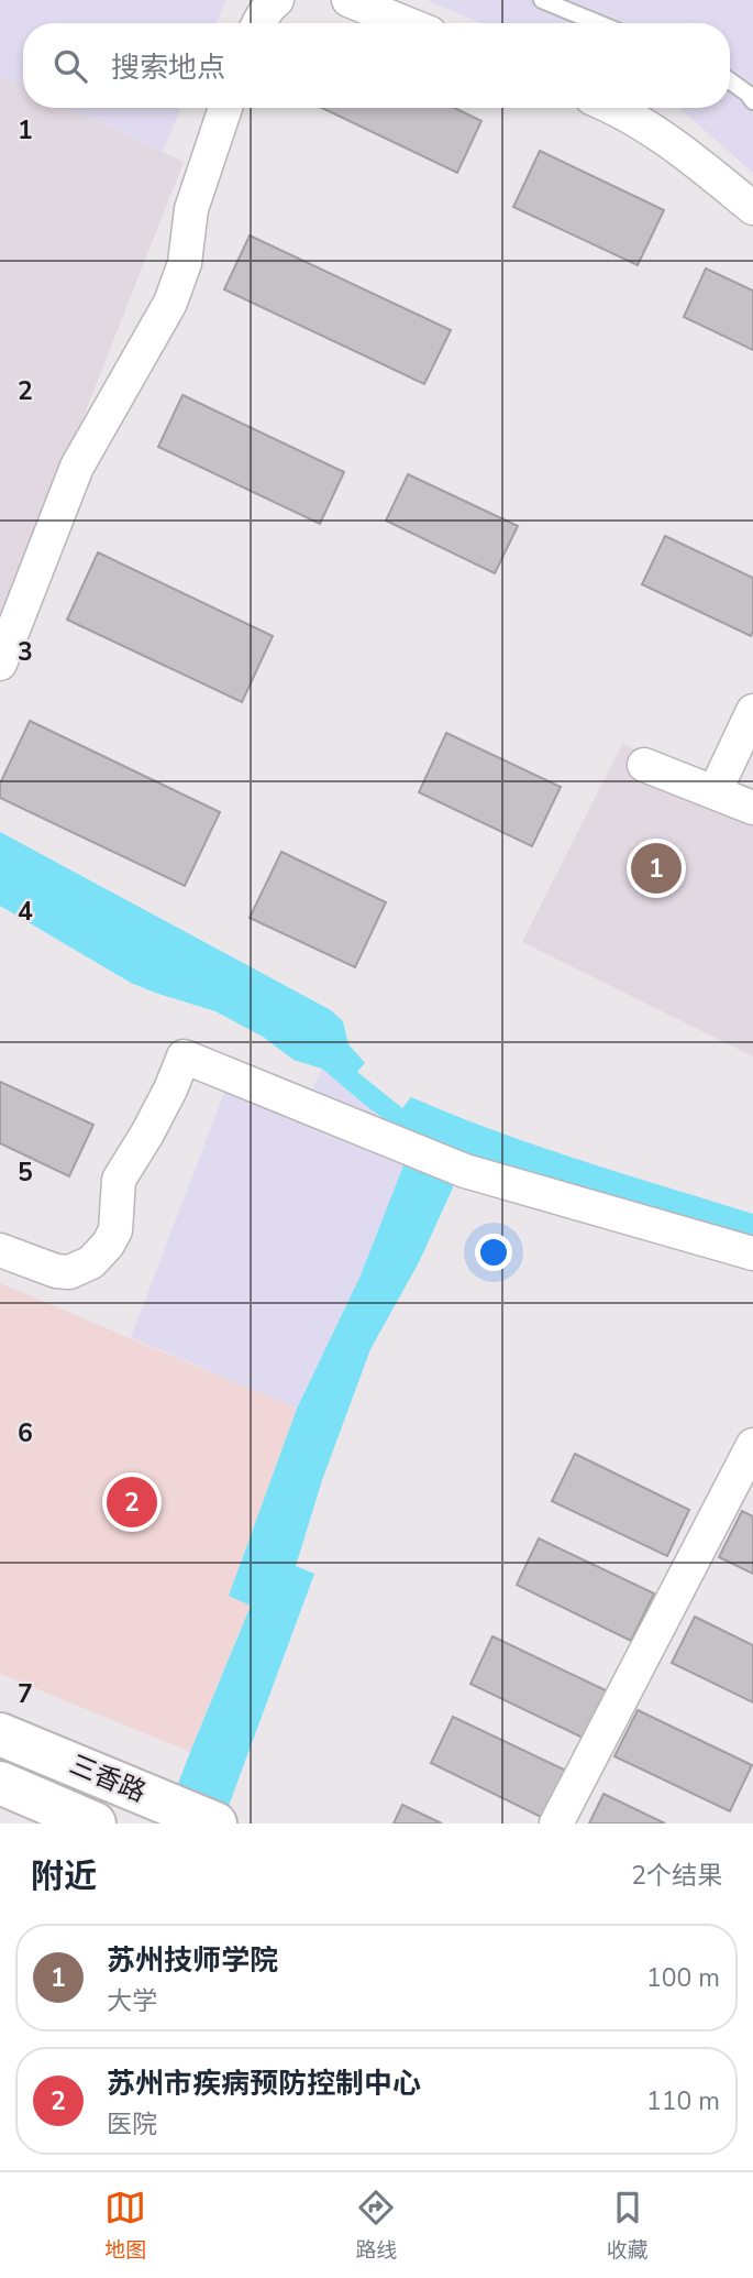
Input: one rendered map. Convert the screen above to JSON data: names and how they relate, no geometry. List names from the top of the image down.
{
  "streets": {
    "main road": ["三香路"]
  },
  "page": {
    "search": "搜索地点",
    "pins": ["1", "2"],
    "heading": ["附近", "2个结果"],
    "list": [
      {
        "mark": "1",
        "name": "苏州技师学院",
        "note": "大学",
        "value": "100 m"
      },
      {
        "mark": "2",
        "name": "苏州市疾病预防控制中心",
        "note": "医院",
        "value": "110 m"
      }
    ],
    "nav": ["地图", "路线", "收藏"]
  },
  "grid": {
    "rows": [
      "1",
      "2",
      "3",
      "4",
      "5",
      "6",
      "7"
    ]
  }
}
